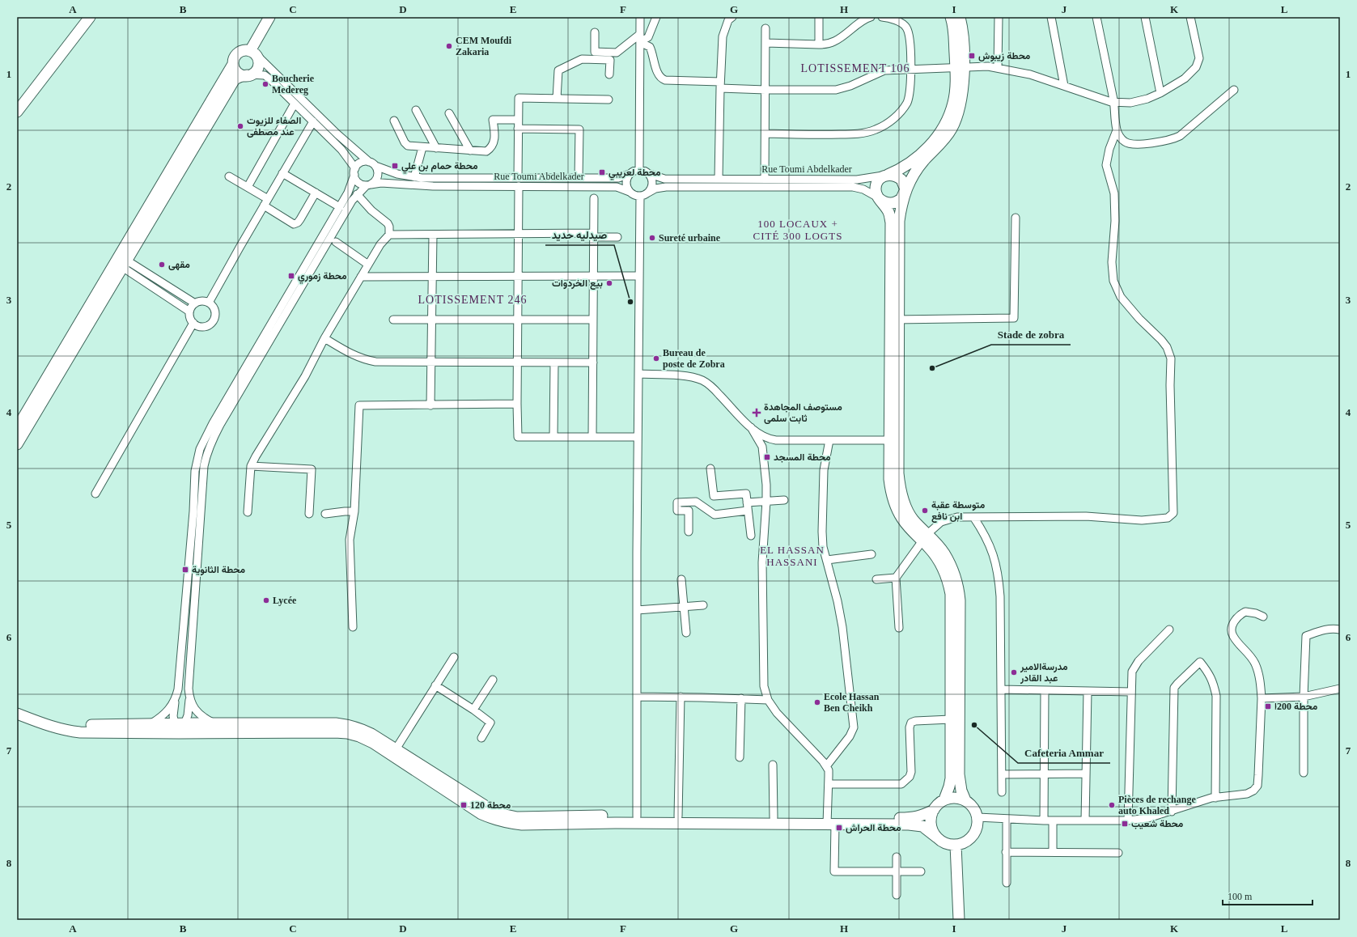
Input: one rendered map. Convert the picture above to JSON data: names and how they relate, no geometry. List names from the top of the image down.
{
  "streets": {
    "street": ["Rue Toumi Abdelkader"]
  },
  "districts": [
    "LOTISSEMENT 106",
    "100 LOCAUX + CITÉ 300 LOGTS",
    "LOTISSEMENT 246",
    "EL HASSAN HASSANI"
  ],
  "places": {
    "other": [
      "CEM Moufdi Zakaria",
      "Boucherie Medereg",
      "الصفاء للزيوت عند مصطفى",
      "Sureté urbaine",
      "مقهى",
      "بيع الخردوات",
      "صيدليه حديد",
      "Bureau de poste de Zobra",
      "Stade de zobra",
      "متوسطة عقبة ابن نافع",
      "Lycée",
      "مدرسةالامير عبد القادر",
      "Ecole Hassan Ben Cheikh",
      "Cafeteria Ammar",
      "Pièces de rechange auto Khaled"
    ],
    "transit": [
      "محطة زيبوش",
      "محطة حمام بن علي",
      "محطة لعريبي",
      "محطة زموري",
      "محطة المسجد",
      "محطة الثانوية",
      "محطة 200ا",
      "محطة 120",
      "محطة شعيب",
      "محطة الحراش"
    ],
    "health": ["مستوصف المجاهدة ثابت سلمى"]
  },
  "scale_bar": "100 m",
  "grid": {
    "columns": [
      "A",
      "B",
      "C",
      "D",
      "E",
      "F",
      "G",
      "H",
      "I",
      "J",
      "K",
      "L"
    ],
    "rows": [
      "1",
      "2",
      "3",
      "4",
      "5",
      "6",
      "7",
      "8"
    ]
  }
}
